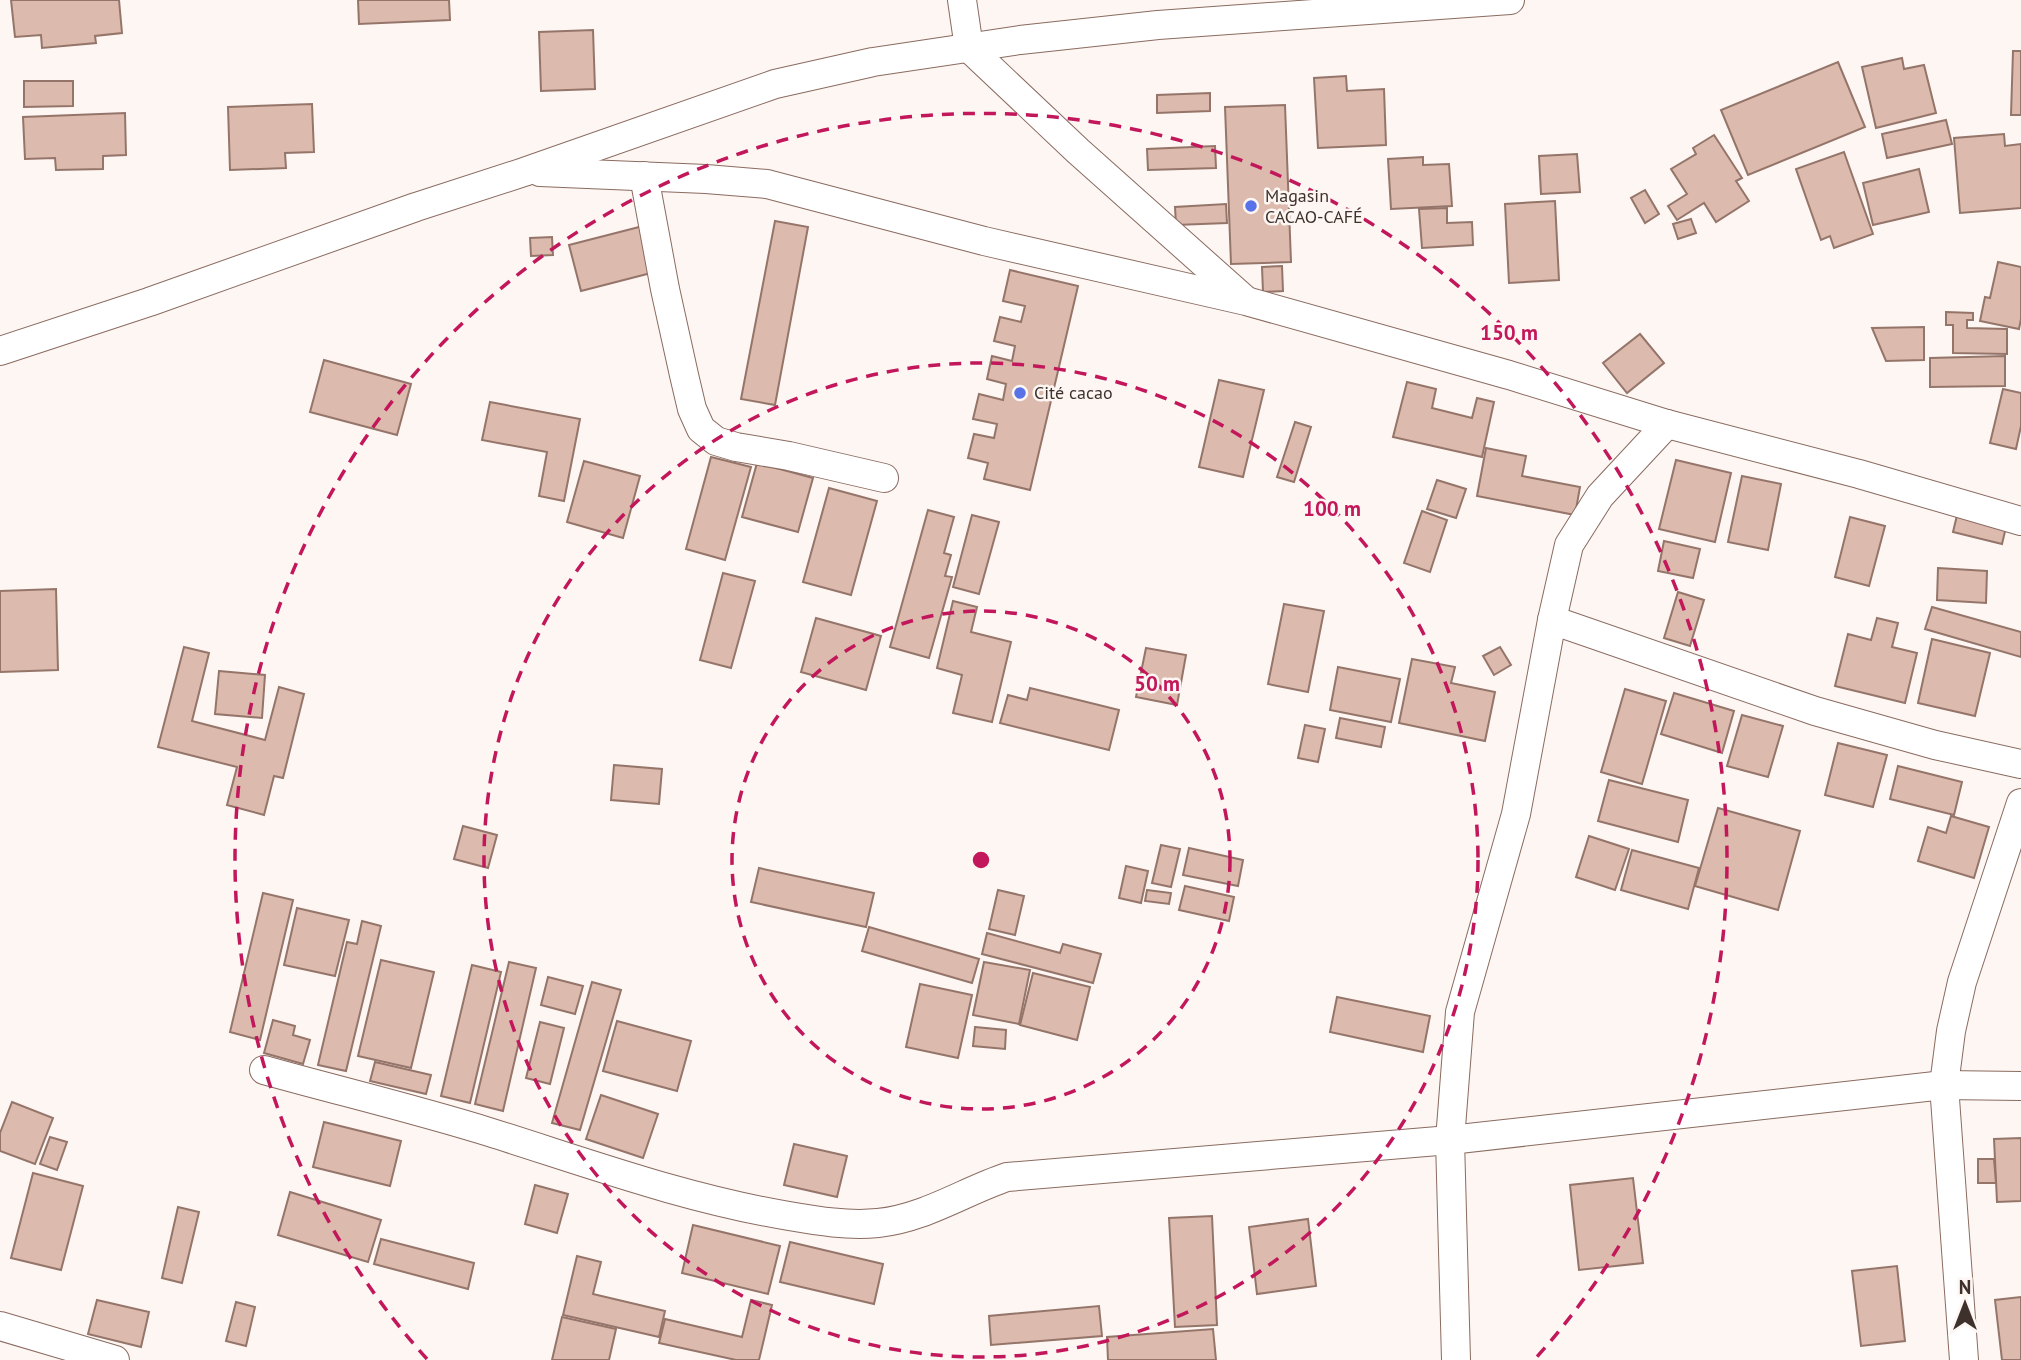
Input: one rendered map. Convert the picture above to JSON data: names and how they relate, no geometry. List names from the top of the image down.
{
  "places": ["Magasin CACAO-CAFÉ", "Cité cacao"],
  "north": "top",
  "rings": ["150 m", "100 m", "50 m"]
}
